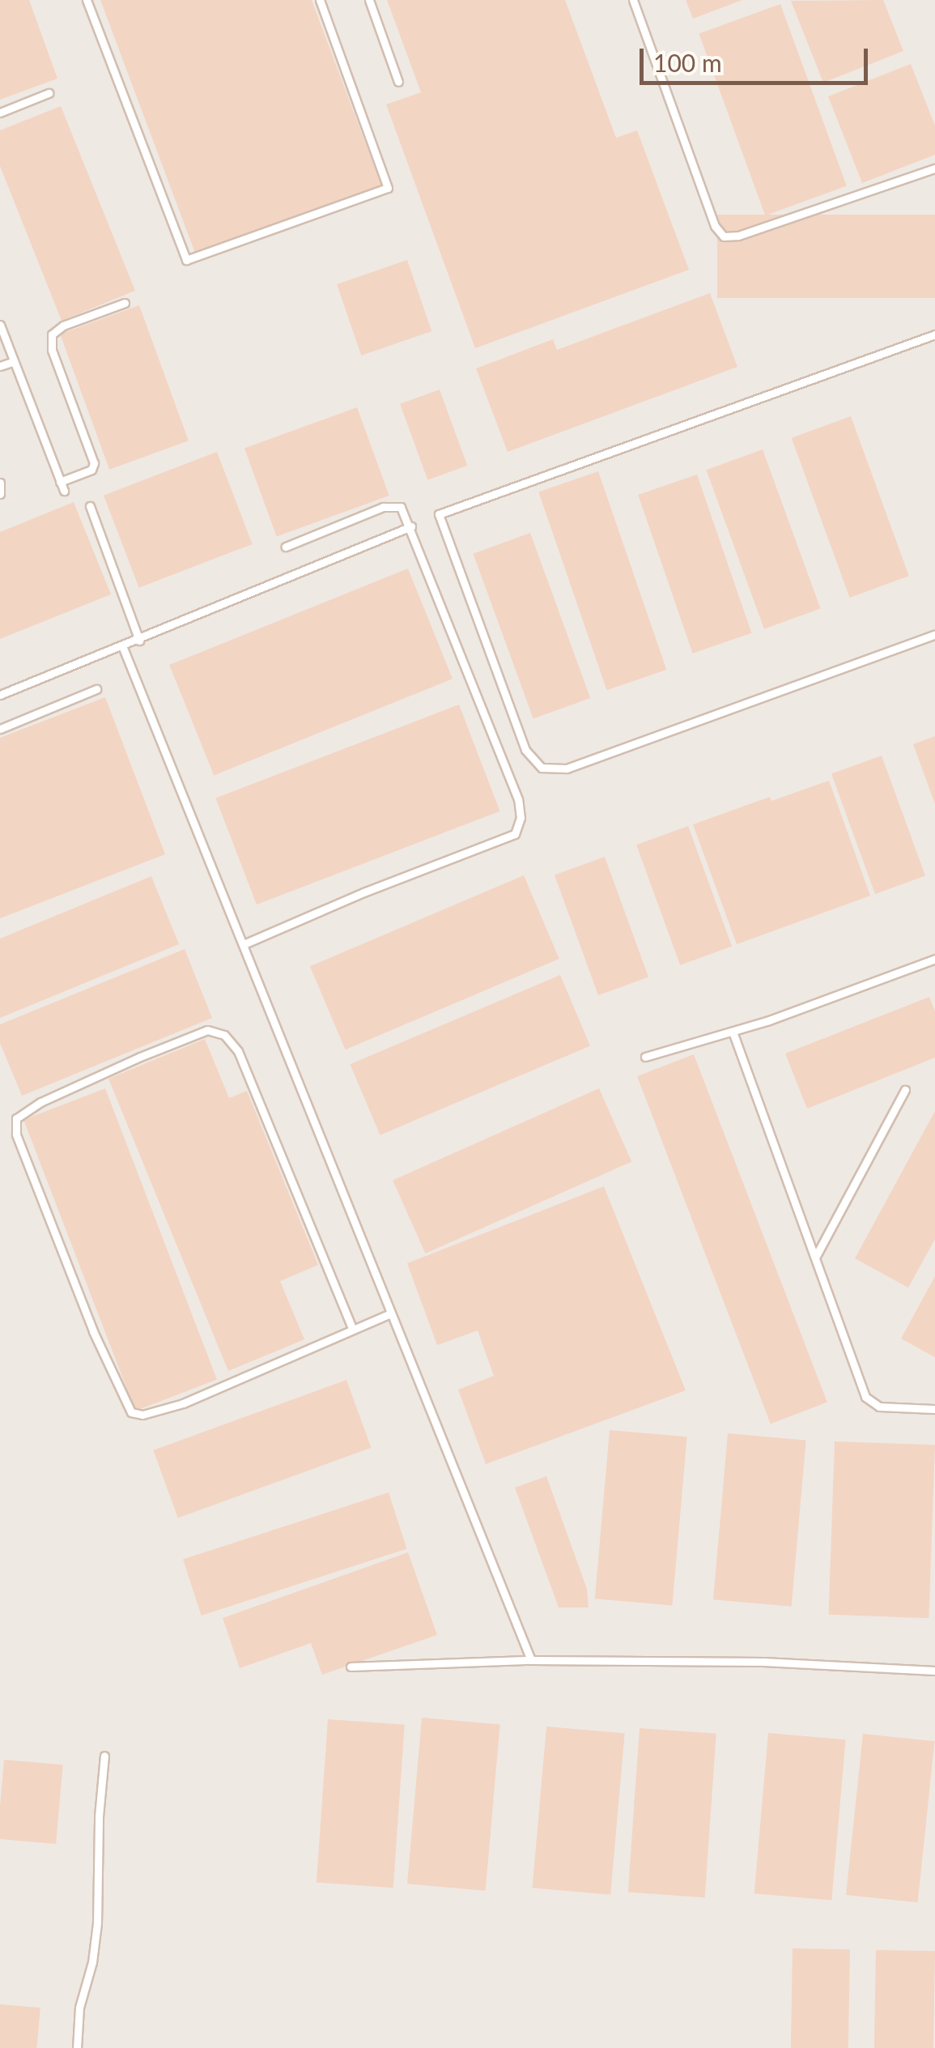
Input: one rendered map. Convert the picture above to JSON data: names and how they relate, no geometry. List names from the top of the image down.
{
  "scale_bar": "100 m"
}
